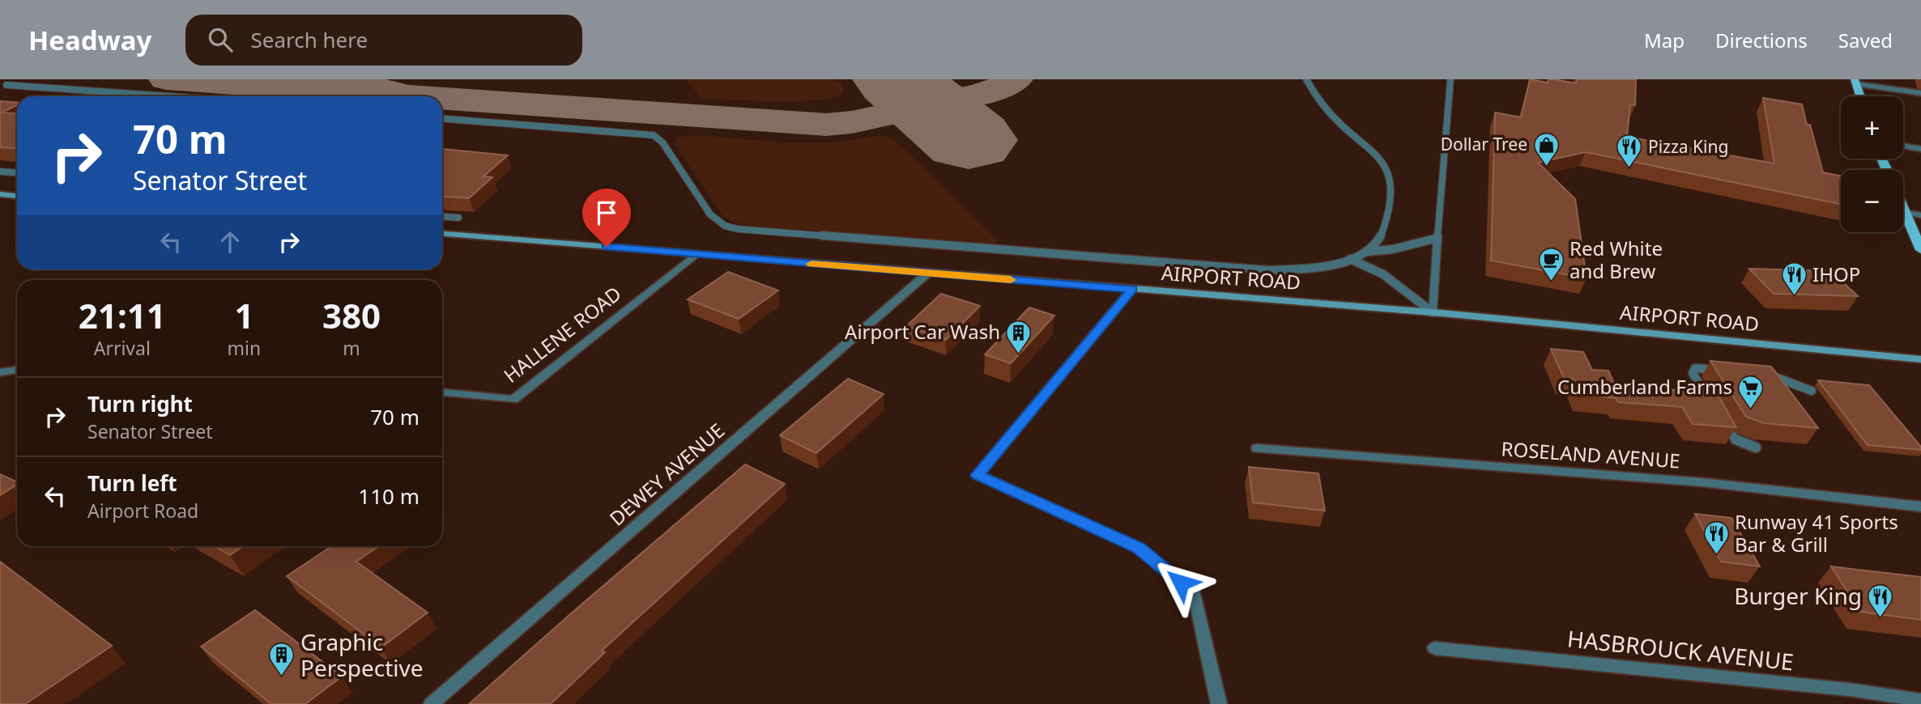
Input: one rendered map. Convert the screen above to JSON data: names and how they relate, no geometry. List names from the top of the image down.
{
  "streets": {
    "main road": ["AIRPORT ROAD"],
    "street": [
      "HALLENE ROAD",
      "ROSELAND AVENUE",
      "DEWEY AVENUE",
      "HASBROUCK AVENUE"
    ]
  },
  "crossings": [
    ["AIRPORT ROAD", "HALLENE ROAD"],
    ["AIRPORT ROAD", "DEWEY AVENUE"]
  ],
  "places": {
    "shop": ["Dollar Tree"],
    "restaurant": [
      "Pizza King",
      "IHOP",
      "Runway 41 Sports Bar & Grill",
      "Burger King"
    ],
    "cafe": ["Red White and Brew"],
    "building": ["Airport Car Wash", "Graphic Perspective"],
    "supermarket": ["Cumberland Farms"]
  },
  "page": {
    "header": "Headway",
    "search": "Search here",
    "nav": ["Map", "Directions", "Saved"],
    "map_buttons": ["+", "−"],
    "turn": ["70 m", "Senator Street"],
    "eta": [
      "21:11",
      "Arrival",
      "1",
      "min",
      "380",
      "m"
    ],
    "list": [
      {
        "name": "Turn right",
        "note": "Senator Street",
        "value": "70 m"
      },
      {
        "name": "Turn left",
        "note": "Airport Road",
        "value": "110 m"
      }
    ]
  }
}
